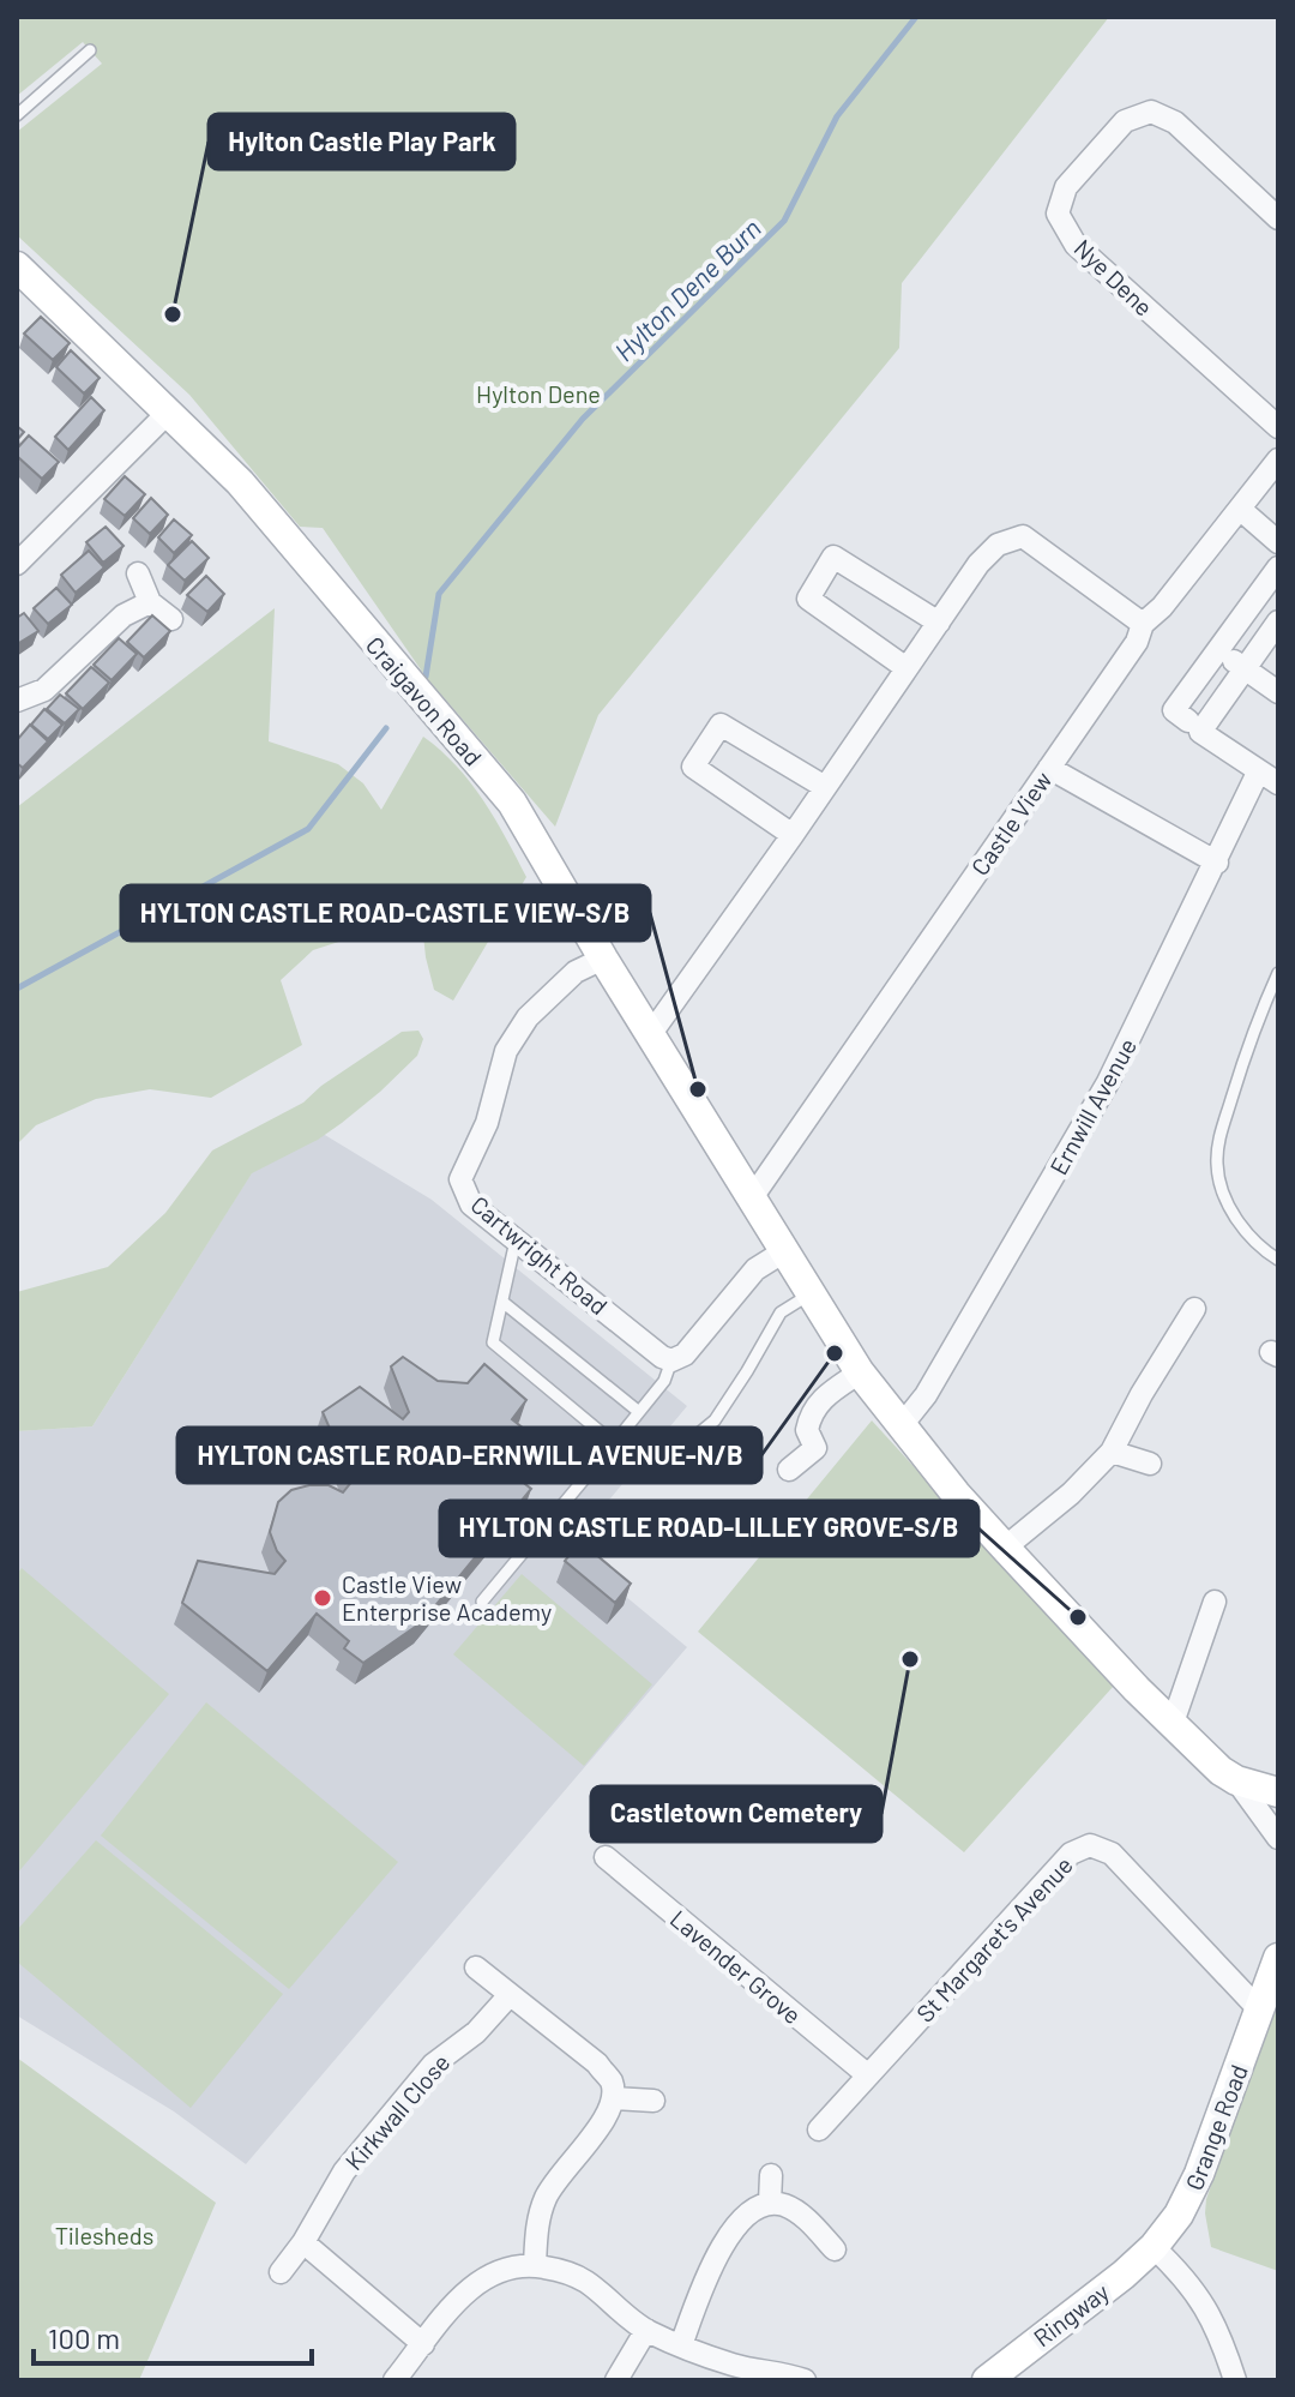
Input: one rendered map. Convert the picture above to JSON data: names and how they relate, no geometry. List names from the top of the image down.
{
  "streets": {
    "street": [
      "Nye Dene",
      "Craigavon Road",
      "Castle View",
      "Ernwill Avenue",
      "Cartwright Road",
      "St Margaret's Avenue",
      "Lavender Grove",
      "Kirkwall Close",
      "Grange Road",
      "Ringway"
    ]
  },
  "crossings": [
    ["Craigavon Road", "Castle View"],
    ["Craigavon Road", "Ernwill Avenue"],
    ["Craigavon Road", "Cartwright Road"],
    ["St Margaret's Avenue", "Lavender Grove"],
    ["St Margaret's Avenue", "Grange Road"],
    ["Grange Road", "Ringway"]
  ],
  "water": ["Hylton Dene Burn"],
  "parks": ["Hylton Dene", "Tilesheds"],
  "places": [
    "Hylton Castle Play Park",
    "HYLTON CASTLE ROAD-CASTLE VIEW-S/B",
    "HYLTON CASTLE ROAD-ERNWILL AVENUE-N/B",
    "Castle View Enterprise Academy",
    "HYLTON CASTLE ROAD-LILLEY GROVE-S/B",
    "Castletown Cemetery"
  ],
  "scale_bar": "100 m"
}
